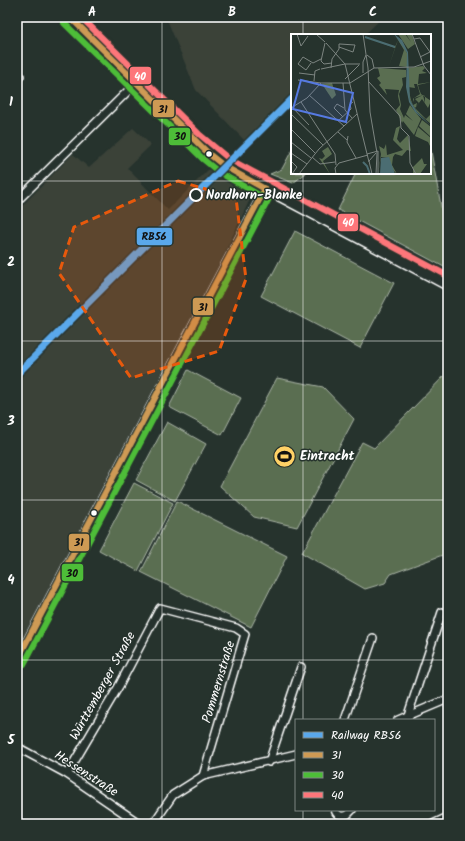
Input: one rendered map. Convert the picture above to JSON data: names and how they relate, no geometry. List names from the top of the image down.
{
  "streets": {
    "street": ["Pommernstraße", "Württemberger Straße", "Hessenstraße"]
  },
  "crossings": [
    ["Pommernstraße", "Württemberger Straße"],
    ["Württemberger Straße", "Hessenstraße"]
  ],
  "places": {
    "other": ["Nordhorn-Blanke"],
    "sports": ["Eintracht"]
  },
  "lines": [
    "transit line 31",
    "transit line 40",
    "transit line 30",
    "rail line RB56"
  ],
  "legend": [
    "Railway RB56",
    "31",
    "30",
    "40"
  ],
  "grid": {
    "columns": ["A", "B", "C"],
    "rows": [
      "1",
      "2",
      "3",
      "4",
      "5"
    ]
  }
}
